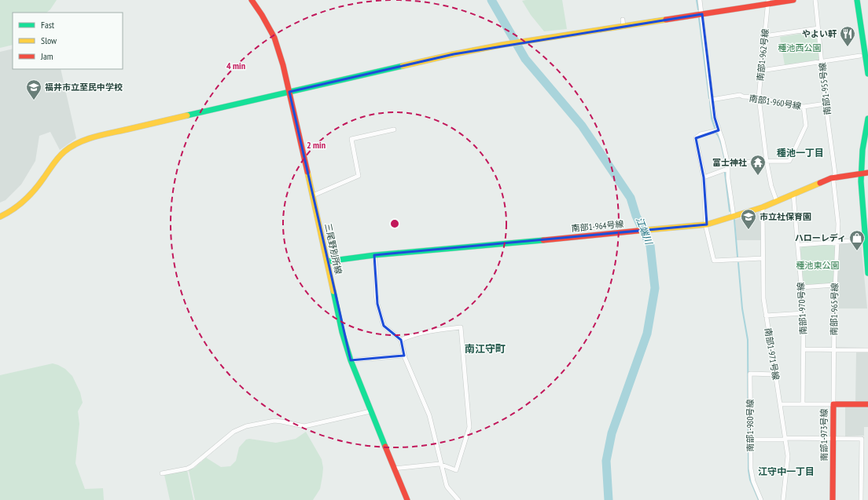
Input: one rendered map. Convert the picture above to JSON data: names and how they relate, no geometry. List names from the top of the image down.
{
  "streets": {
    "street": [
      "南部1-962号線",
      "南部1-955号線",
      "南部1-960号線",
      "南部1-964号線",
      "三尾野別所線",
      "南部1-970号線",
      "南部1-965号線",
      "南部1-971号線",
      "南部1-980号線",
      "南部1-973号線"
    ]
  },
  "crossings": [
    ["南部1-962号線", "南部1-960号線"],
    ["南部1-962号線", "南部1-964号線"],
    ["南部1-955号線", "南部1-960号線"],
    ["南部1-955号線", "南部1-964号線"],
    ["南部1-955号線", "南部1-965号線"],
    ["南部1-964号線", "三尾野別所線"],
    ["南部1-964号線", "南部1-970号線"],
    ["南部1-964号線", "南部1-965号線"],
    ["南部1-964号線", "南部1-971号線"],
    ["南部1-965号線", "南部1-973号線"],
    ["南部1-971号線", "南部1-980号線"]
  ],
  "districts": ["種池一丁目", "南江守町", "江守中一丁目"],
  "water": ["江端川"],
  "parks": ["種池西公園", "種池東公園"],
  "places": {
    "restaurant": ["やよい軒"],
    "school or university": ["福井市立至民中学校", "市立社保育園"],
    "temple": ["富士神社"],
    "shop": ["ハローレディ"]
  },
  "legend": ["Fast", "Slow", "Jam"],
  "rings": ["4 min", "2 min"]
}
